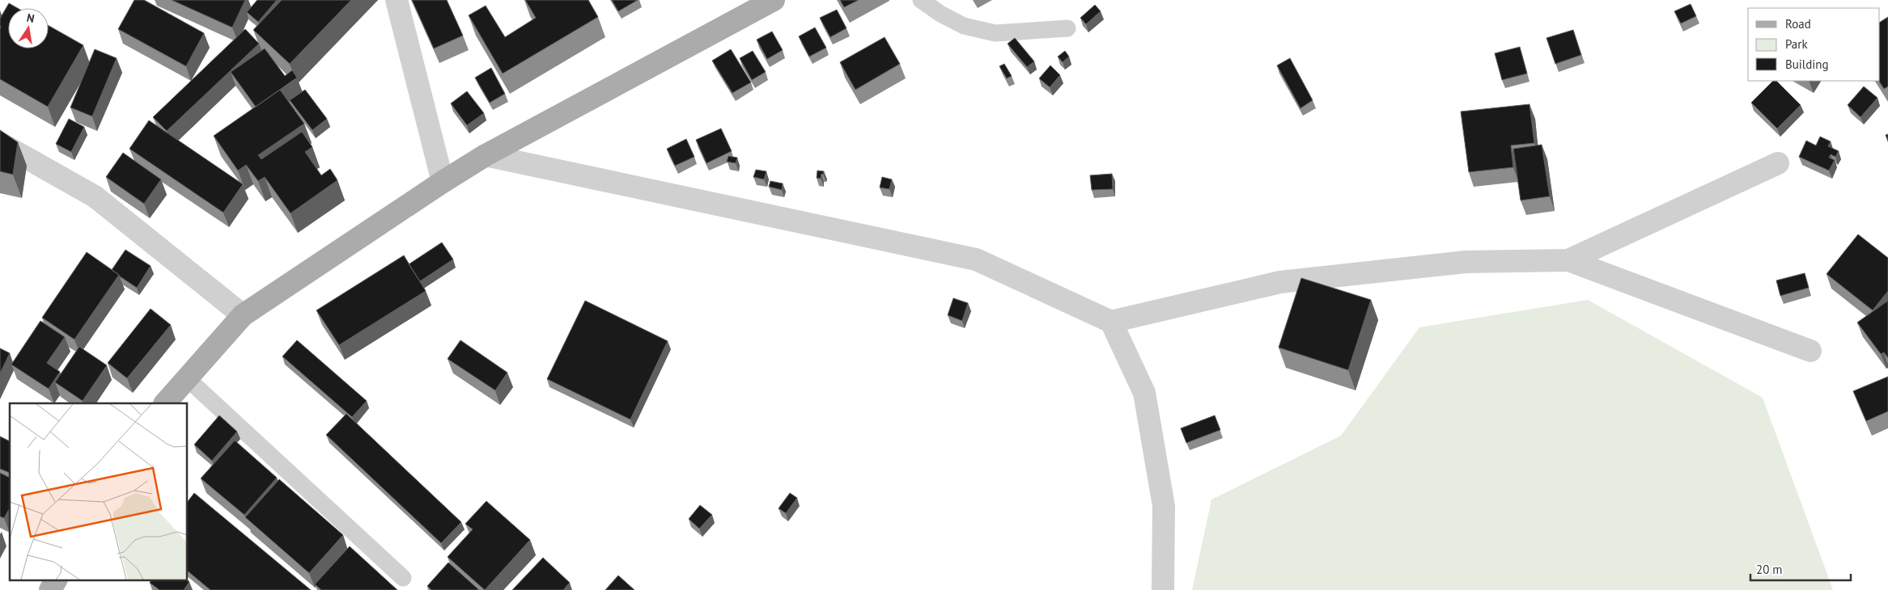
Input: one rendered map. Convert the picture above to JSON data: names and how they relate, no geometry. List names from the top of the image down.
{
  "legend": ["Road", "Park", "Building"],
  "scale_bar": "20 m",
  "north": "top"
}
